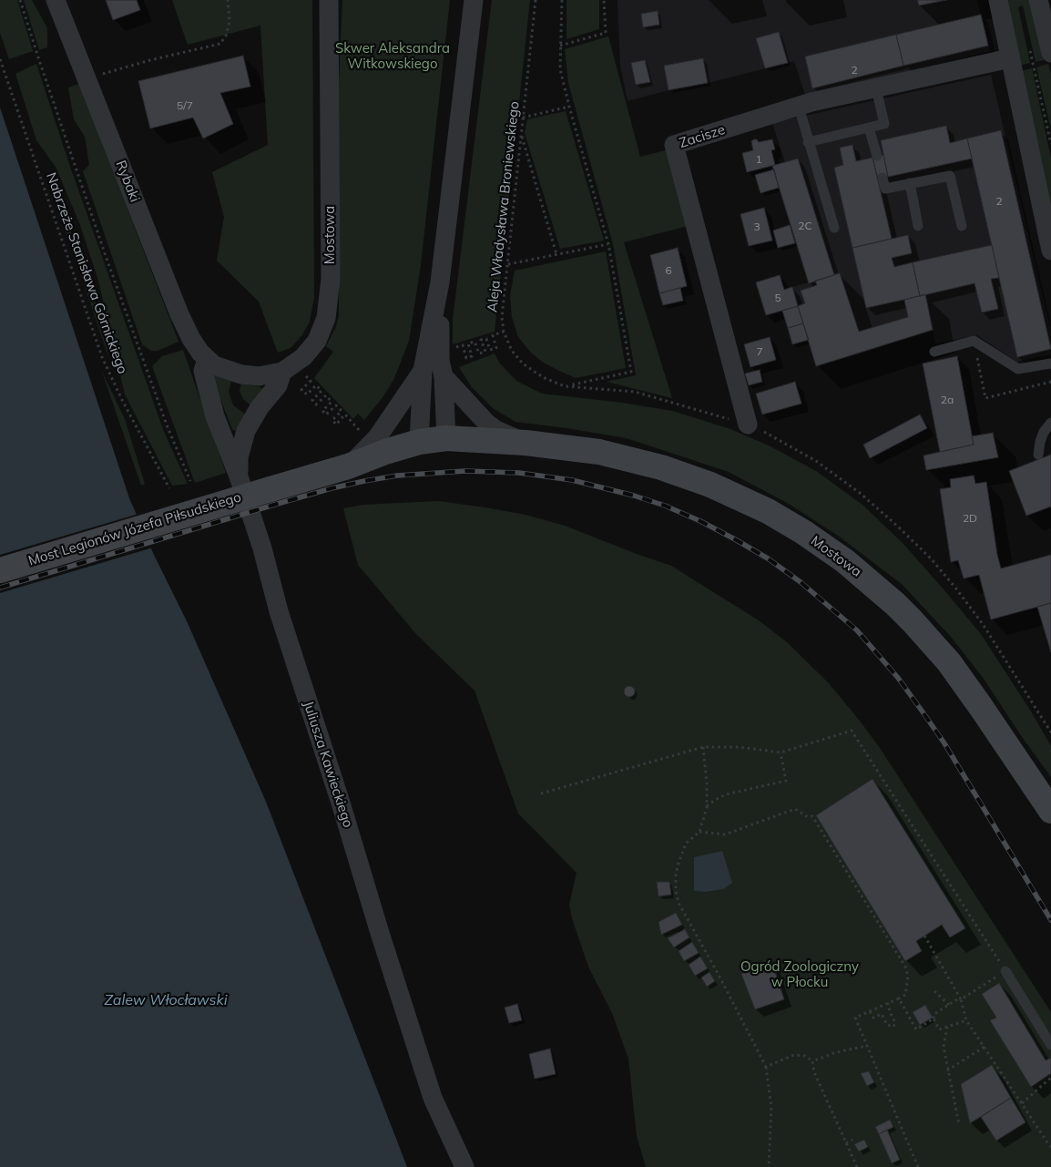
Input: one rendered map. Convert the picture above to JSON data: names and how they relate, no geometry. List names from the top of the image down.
{
  "streets": {
    "main road": ["Mostowa", "Most Legionów Józefa Piłsudskiego"],
    "street": ["Zacisze", "Rybaki", "Juliusza Kawieckiego"],
    "path": ["Aleja Władysława Broniewskiego", "Nabrzeże Stanisława Górnickiego"]
  },
  "crossings": [
    ["Zacisze", "Aleja Władysława Broniewskiego"],
    ["Rybaki", "Mostowa"],
    ["Rybaki", "Juliusza Kawieckiego"],
    ["Mostowa", "Most Legionów Józefa Piłsudskiego"],
    ["Mostowa", "Juliusza Kawieckiego"]
  ],
  "water": ["Zalew Włocławski"],
  "parks": ["Skwer Aleksandra Witkowskiego", "Ogród Zoologiczny w Płocku"],
  "house_numbers": [
    "2",
    "5/7",
    "1",
    "2",
    "2C",
    "3",
    "6",
    "5",
    "7",
    "2a",
    "2D"
  ]
}
